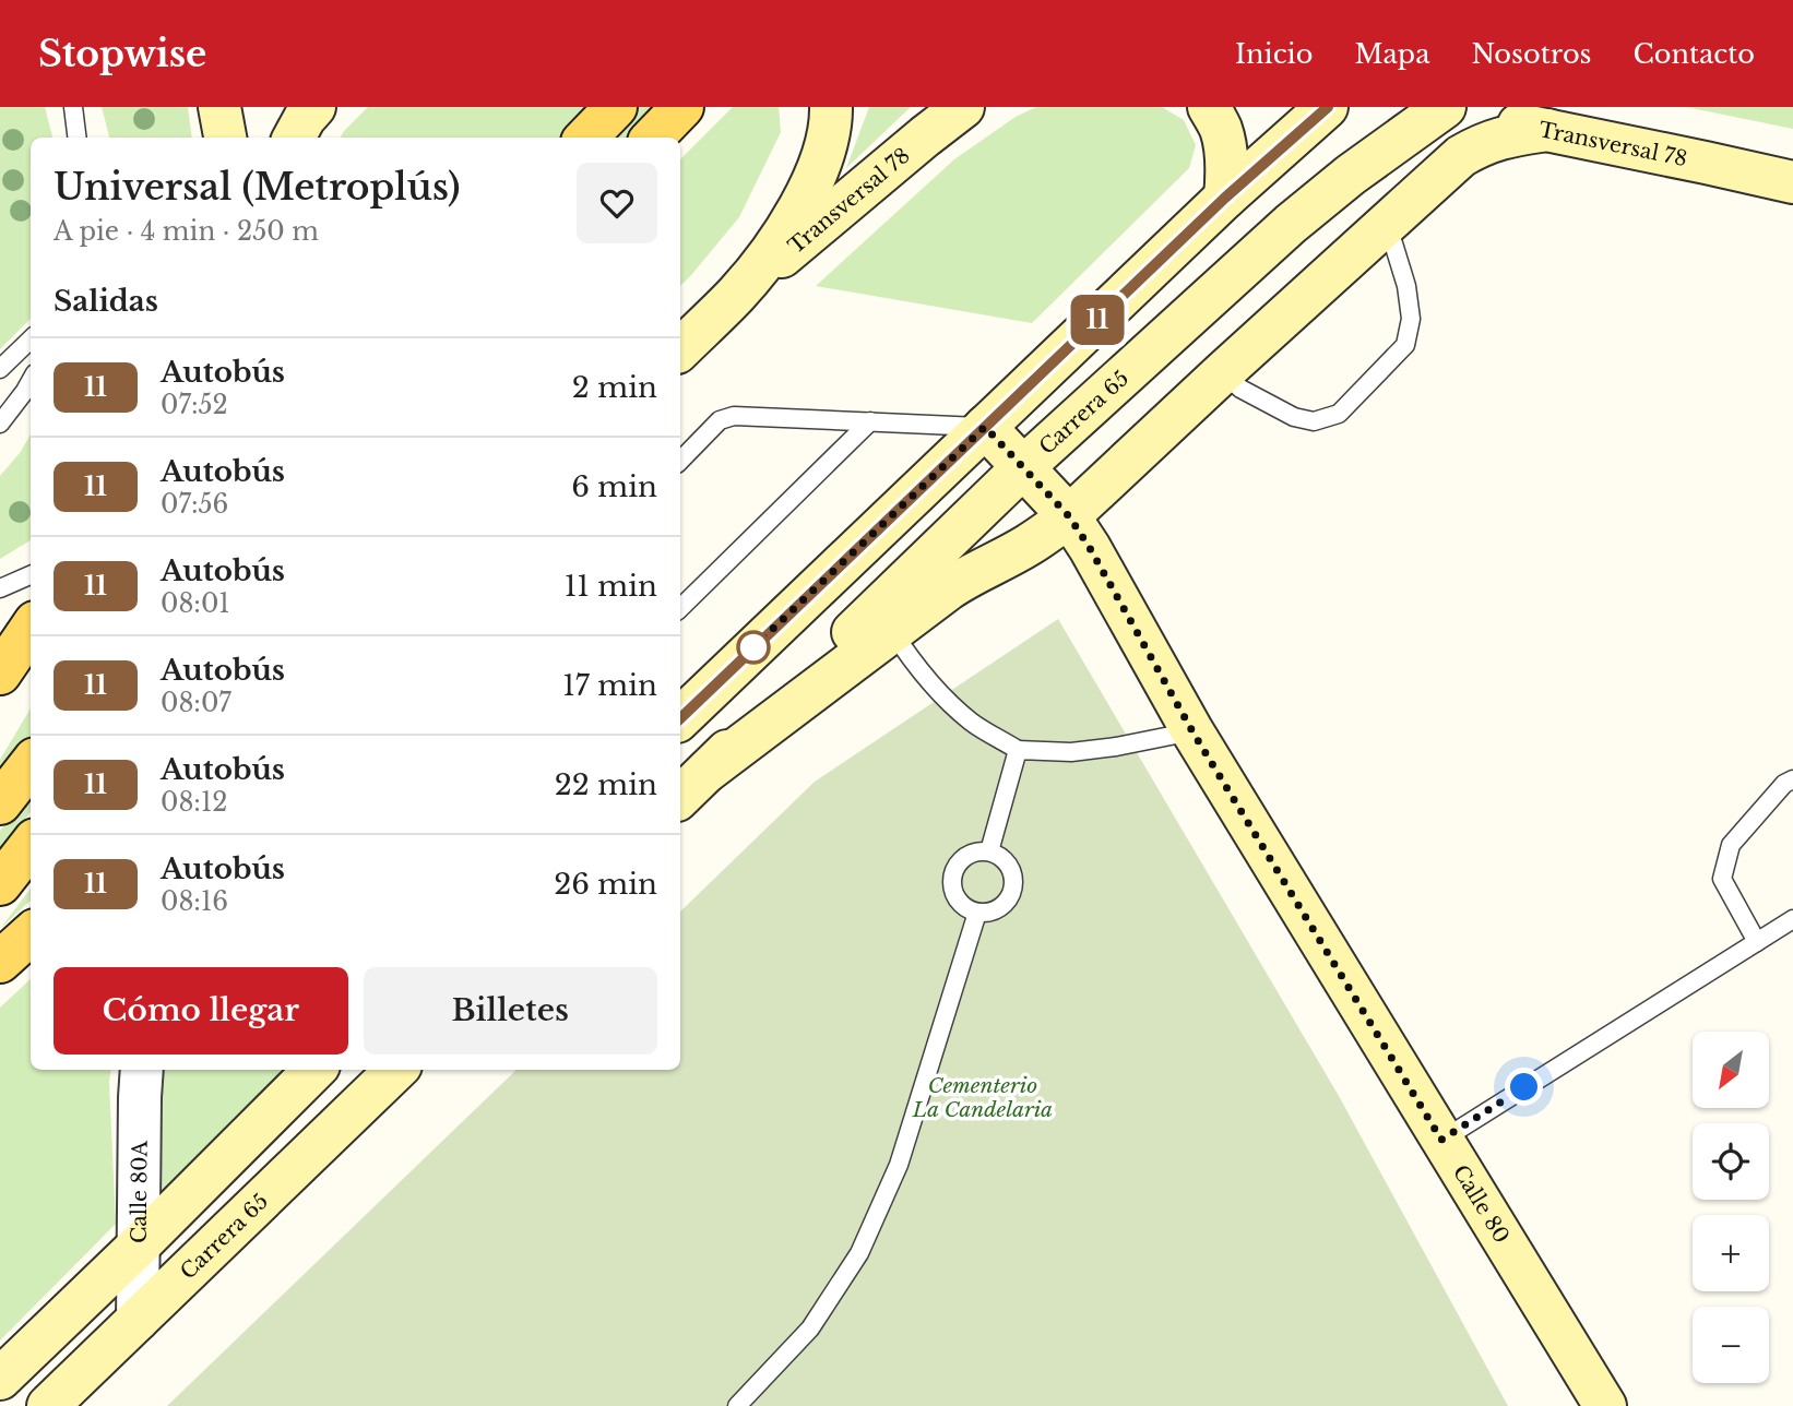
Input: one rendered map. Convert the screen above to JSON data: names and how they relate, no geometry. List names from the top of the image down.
{
  "streets": {
    "main road": ["Transversal 78", "Carrera 65", "Calle 80"],
    "street": ["Calle 80A"]
  },
  "crossings": [
    ["Transversal 78", "Carrera 65"],
    ["Carrera 65", "Calle 80A"],
    ["Carrera 65", "Calle 80"]
  ],
  "parks": ["Cementerio La Candelaria"],
  "lines": ["bus line 11"],
  "north": "bottom left",
  "page": {
    "header": "Stopwise",
    "nav": [
      "Inicio",
      "Mapa",
      "Nosotros",
      "Contacto"
    ],
    "on_map": "11",
    "heading": [
      ["Universal (Metroplús)", "A pie · 4 min · 250 m"],
      "Salidas"
    ],
    "list": [
      {
        "mark": "11",
        "name": "Autobús",
        "note": "07:52",
        "value": "2 min"
      },
      {
        "mark": "11",
        "name": "Autobús",
        "note": "07:56",
        "value": "6 min"
      },
      {
        "mark": "11",
        "name": "Autobús",
        "note": "08:01",
        "value": "11 min"
      },
      {
        "mark": "11",
        "name": "Autobús",
        "note": "08:07",
        "value": "17 min"
      },
      {
        "mark": "11",
        "name": "Autobús",
        "note": "08:12",
        "value": "22 min"
      },
      {
        "mark": "11",
        "name": "Autobús",
        "note": "08:16",
        "value": "26 min"
      }
    ],
    "buttons": ["Cómo llegar", "Billetes"],
    "map_buttons": ["+", "−"]
  }
}
